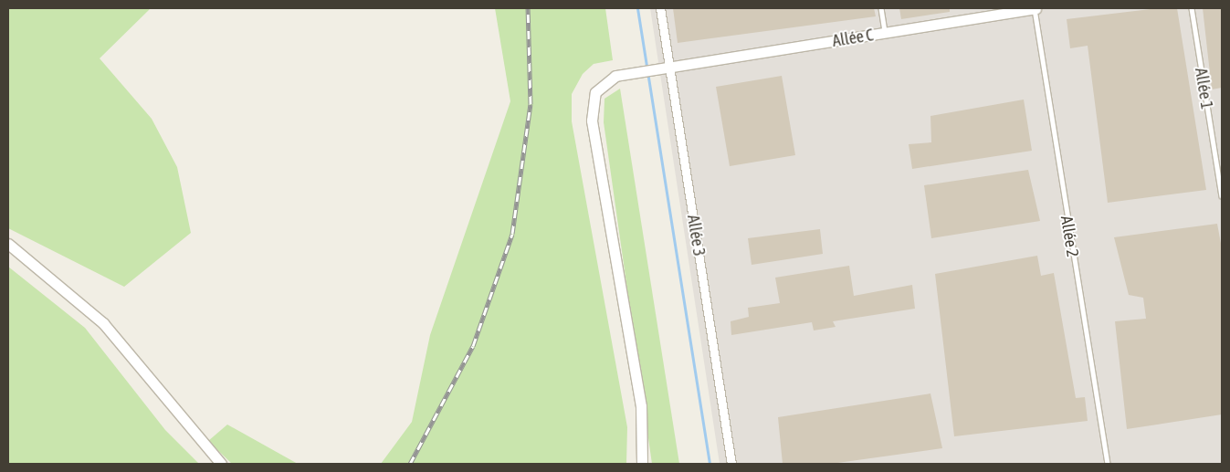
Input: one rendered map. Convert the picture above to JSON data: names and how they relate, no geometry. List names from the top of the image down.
{
  "streets": {
    "street": ["Allée C", "Allée 3"],
    "lane": ["Allée 1", "Allée 2"]
  },
  "crossings": [
    ["Allée C", "Allée 3"],
    ["Allée C", "Allée 2"]
  ]
}
